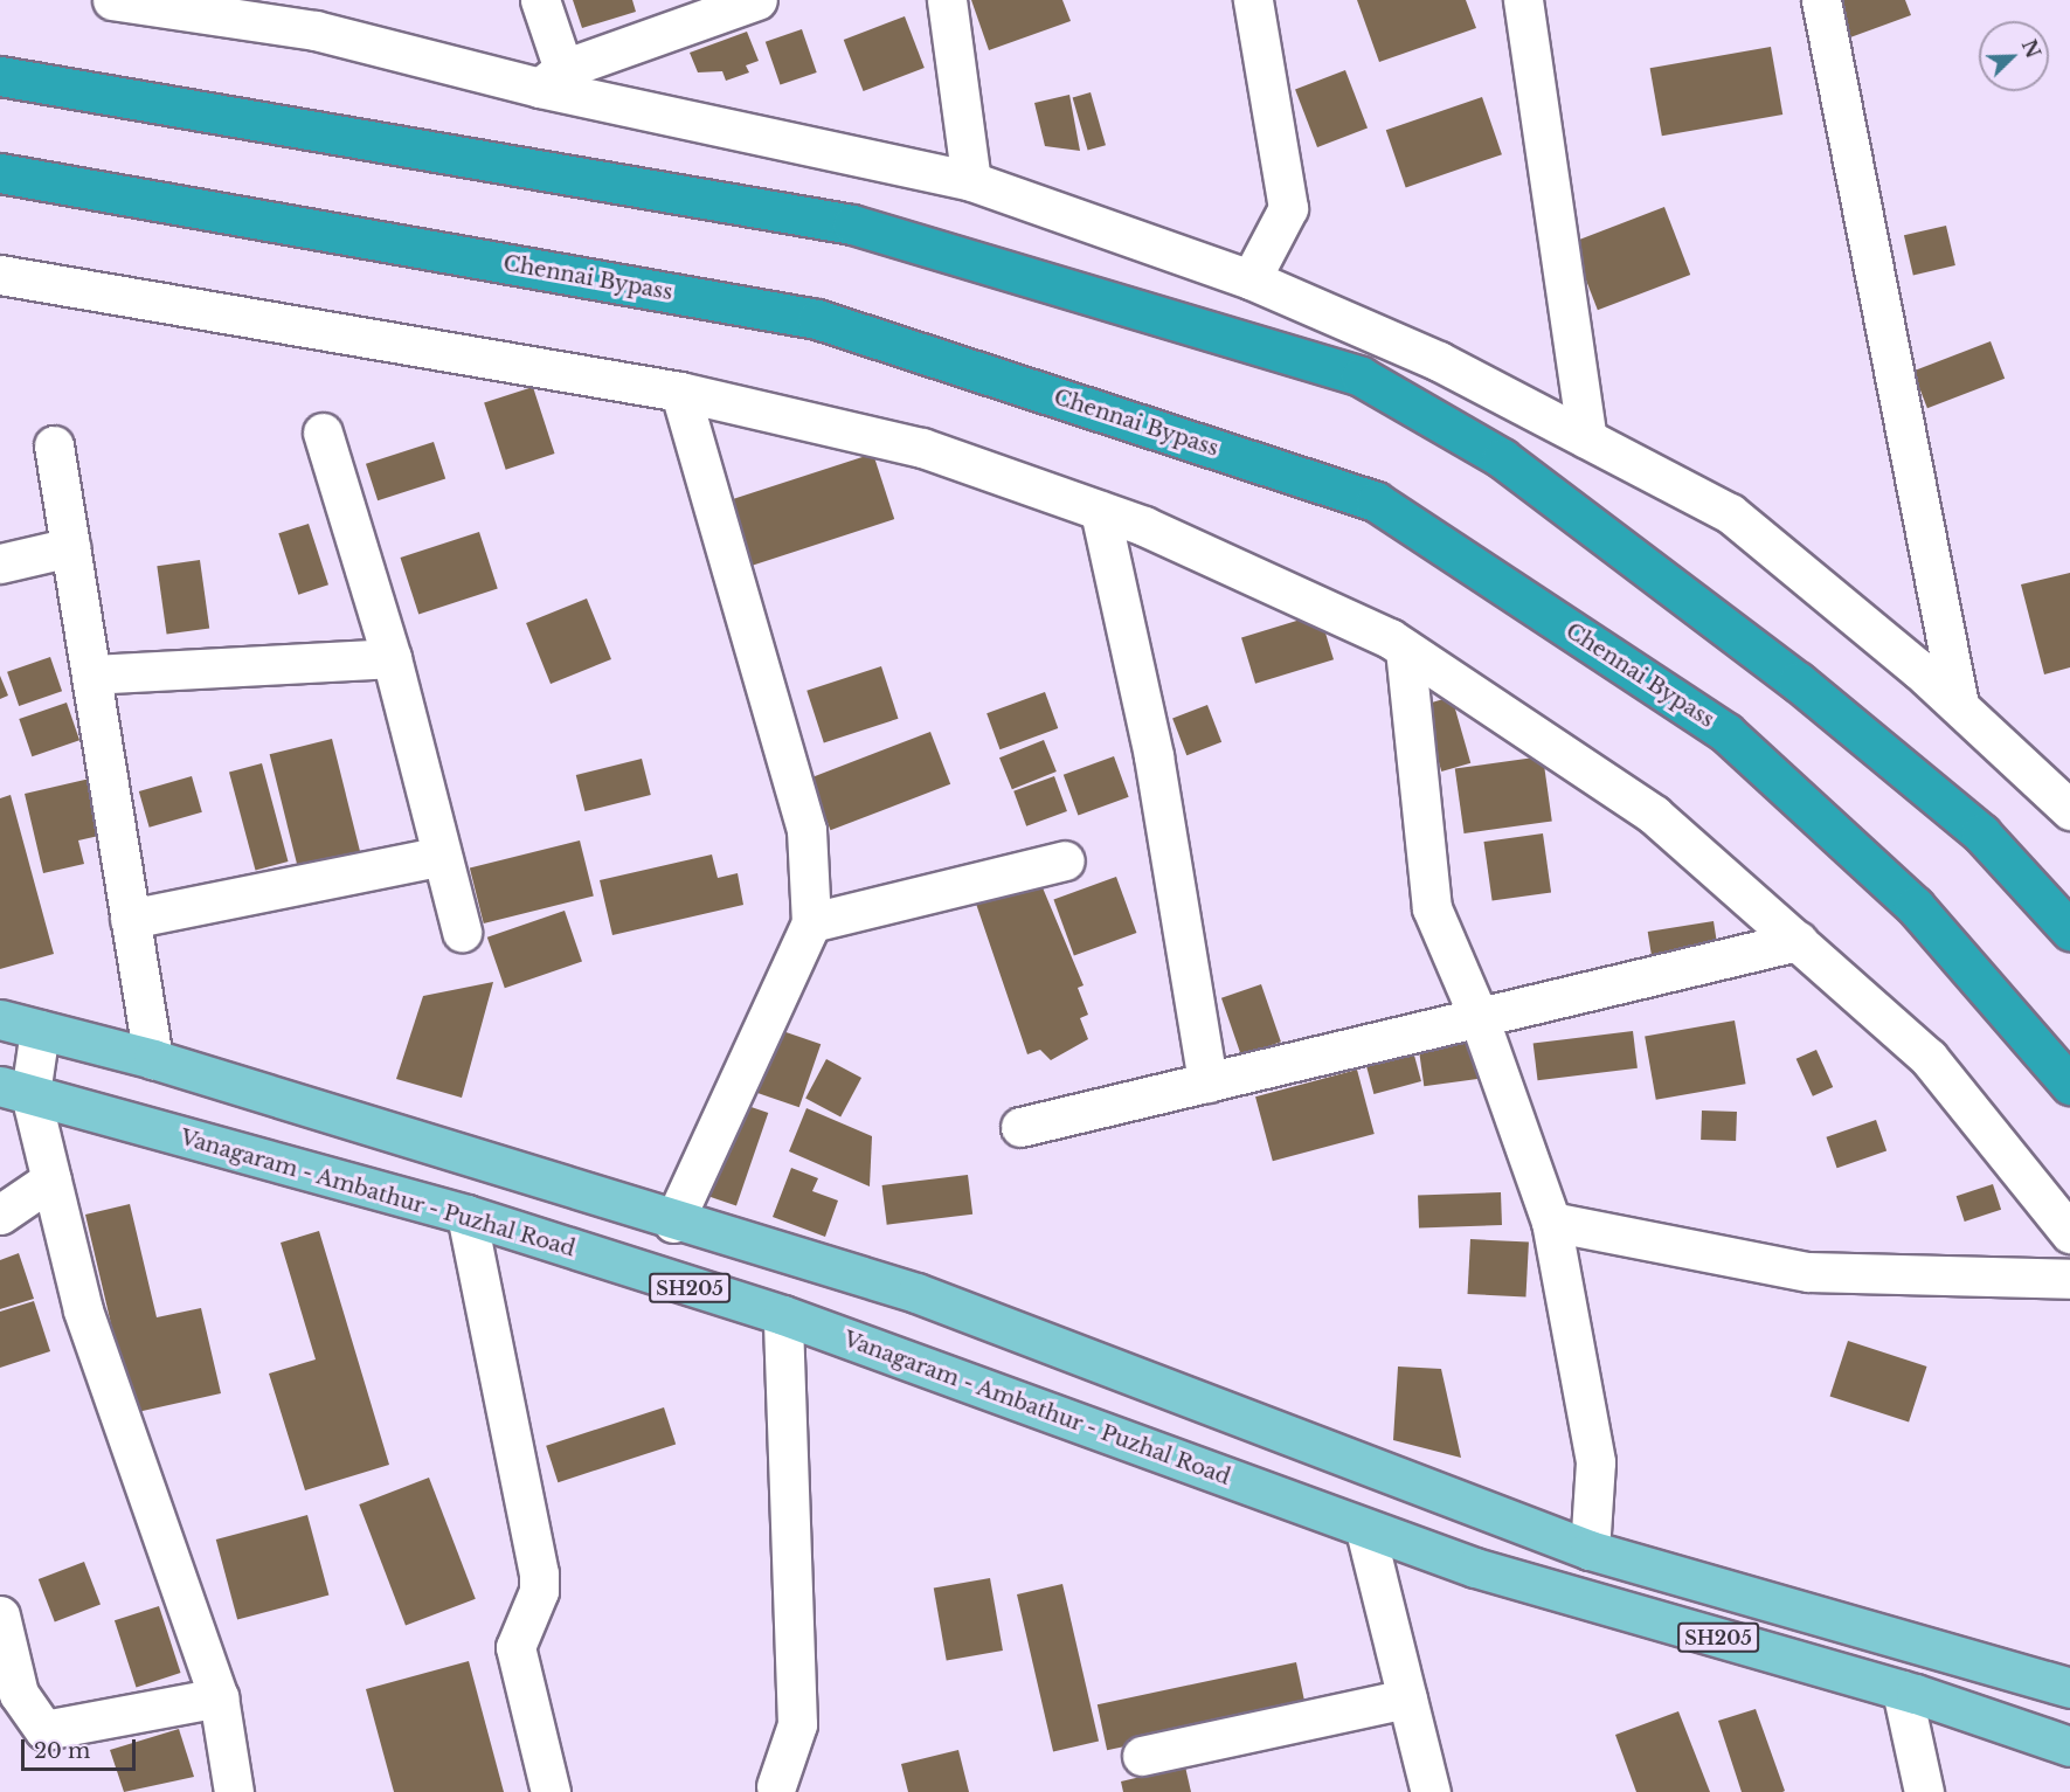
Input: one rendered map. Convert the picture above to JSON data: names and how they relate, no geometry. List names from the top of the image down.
{
  "streets": {
    "highway": ["Chennai Bypass"],
    "main road": ["Vanagaram - Ambathur - Puzhal Road", "SH205"]
  },
  "scale_bar": "20 m",
  "north": "top right"
}
